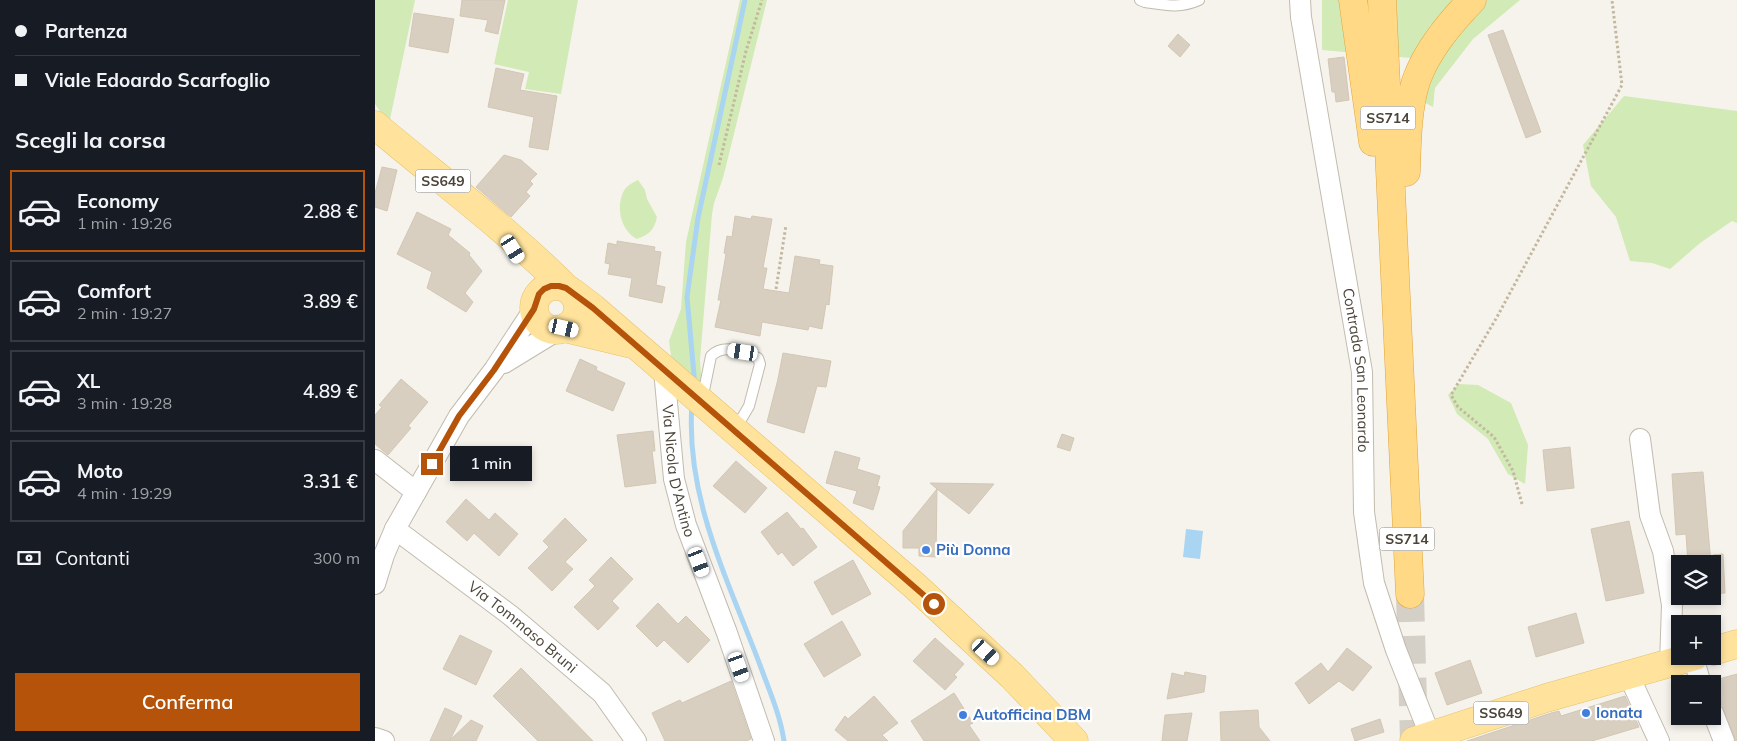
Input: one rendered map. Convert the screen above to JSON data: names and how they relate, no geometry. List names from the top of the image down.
{
  "streets": {
    "highway": ["SS714"],
    "main road": ["SS649"],
    "street": ["Contrada San Leonardo", "Via Nicola D'Antino", "Via Tommaso Bruni"]
  },
  "crossings": [
    ["SS649", "Contrada San Leonardo"],
    ["SS649", "Via Nicola D'Antino"]
  ],
  "places": ["Più Donna", "Ionata", "Autofficina DBM"],
  "page": {
    "banner": ["Partenza", "Viale Edoardo Scarfoglio"],
    "heading": "Scegli la corsa",
    "list": [
      {
        "name": "Economy",
        "note": "1 min · 19:26",
        "value": "2.88 €"
      },
      {
        "name": "Comfort",
        "note": "2 min · 19:27",
        "value": "3.89 €"
      },
      {
        "name": "XL",
        "note": "3 min · 19:28",
        "value": "4.89 €"
      },
      {
        "name": "Moto",
        "note": "4 min · 19:29",
        "value": "3.31 €"
      }
    ],
    "bubble": "1 min",
    "pay": ["Contanti", "300 m"],
    "map_buttons": ["+", "−"],
    "buttons": "Conferma"
  }
}
